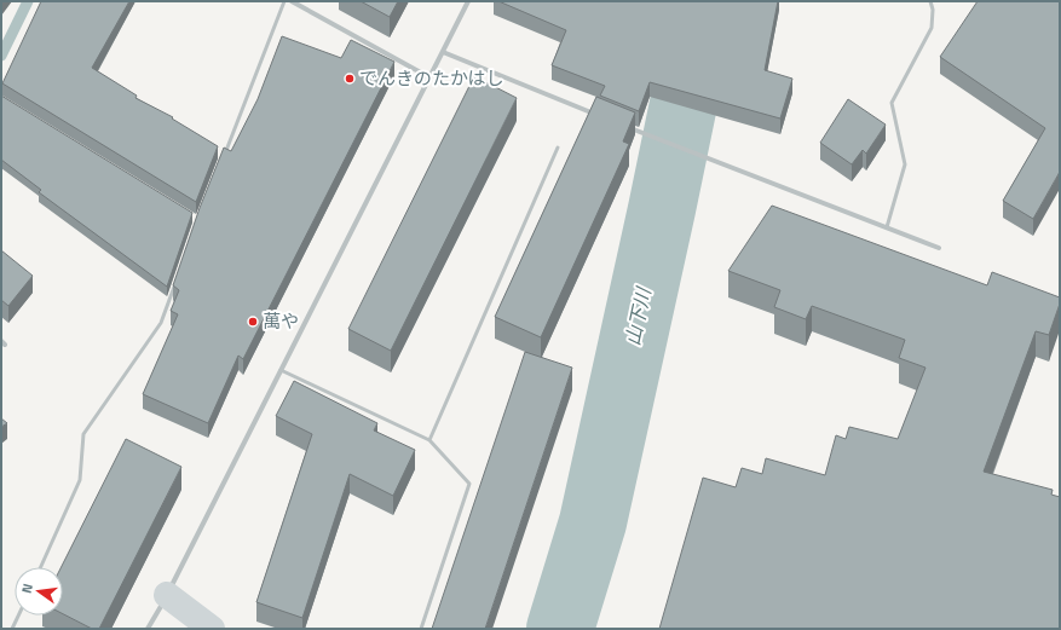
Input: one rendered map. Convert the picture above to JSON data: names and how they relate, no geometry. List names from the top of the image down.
{
  "water": ["山下川"],
  "places": ["でんきのたかはし", "萬や"],
  "north": "left"
}
